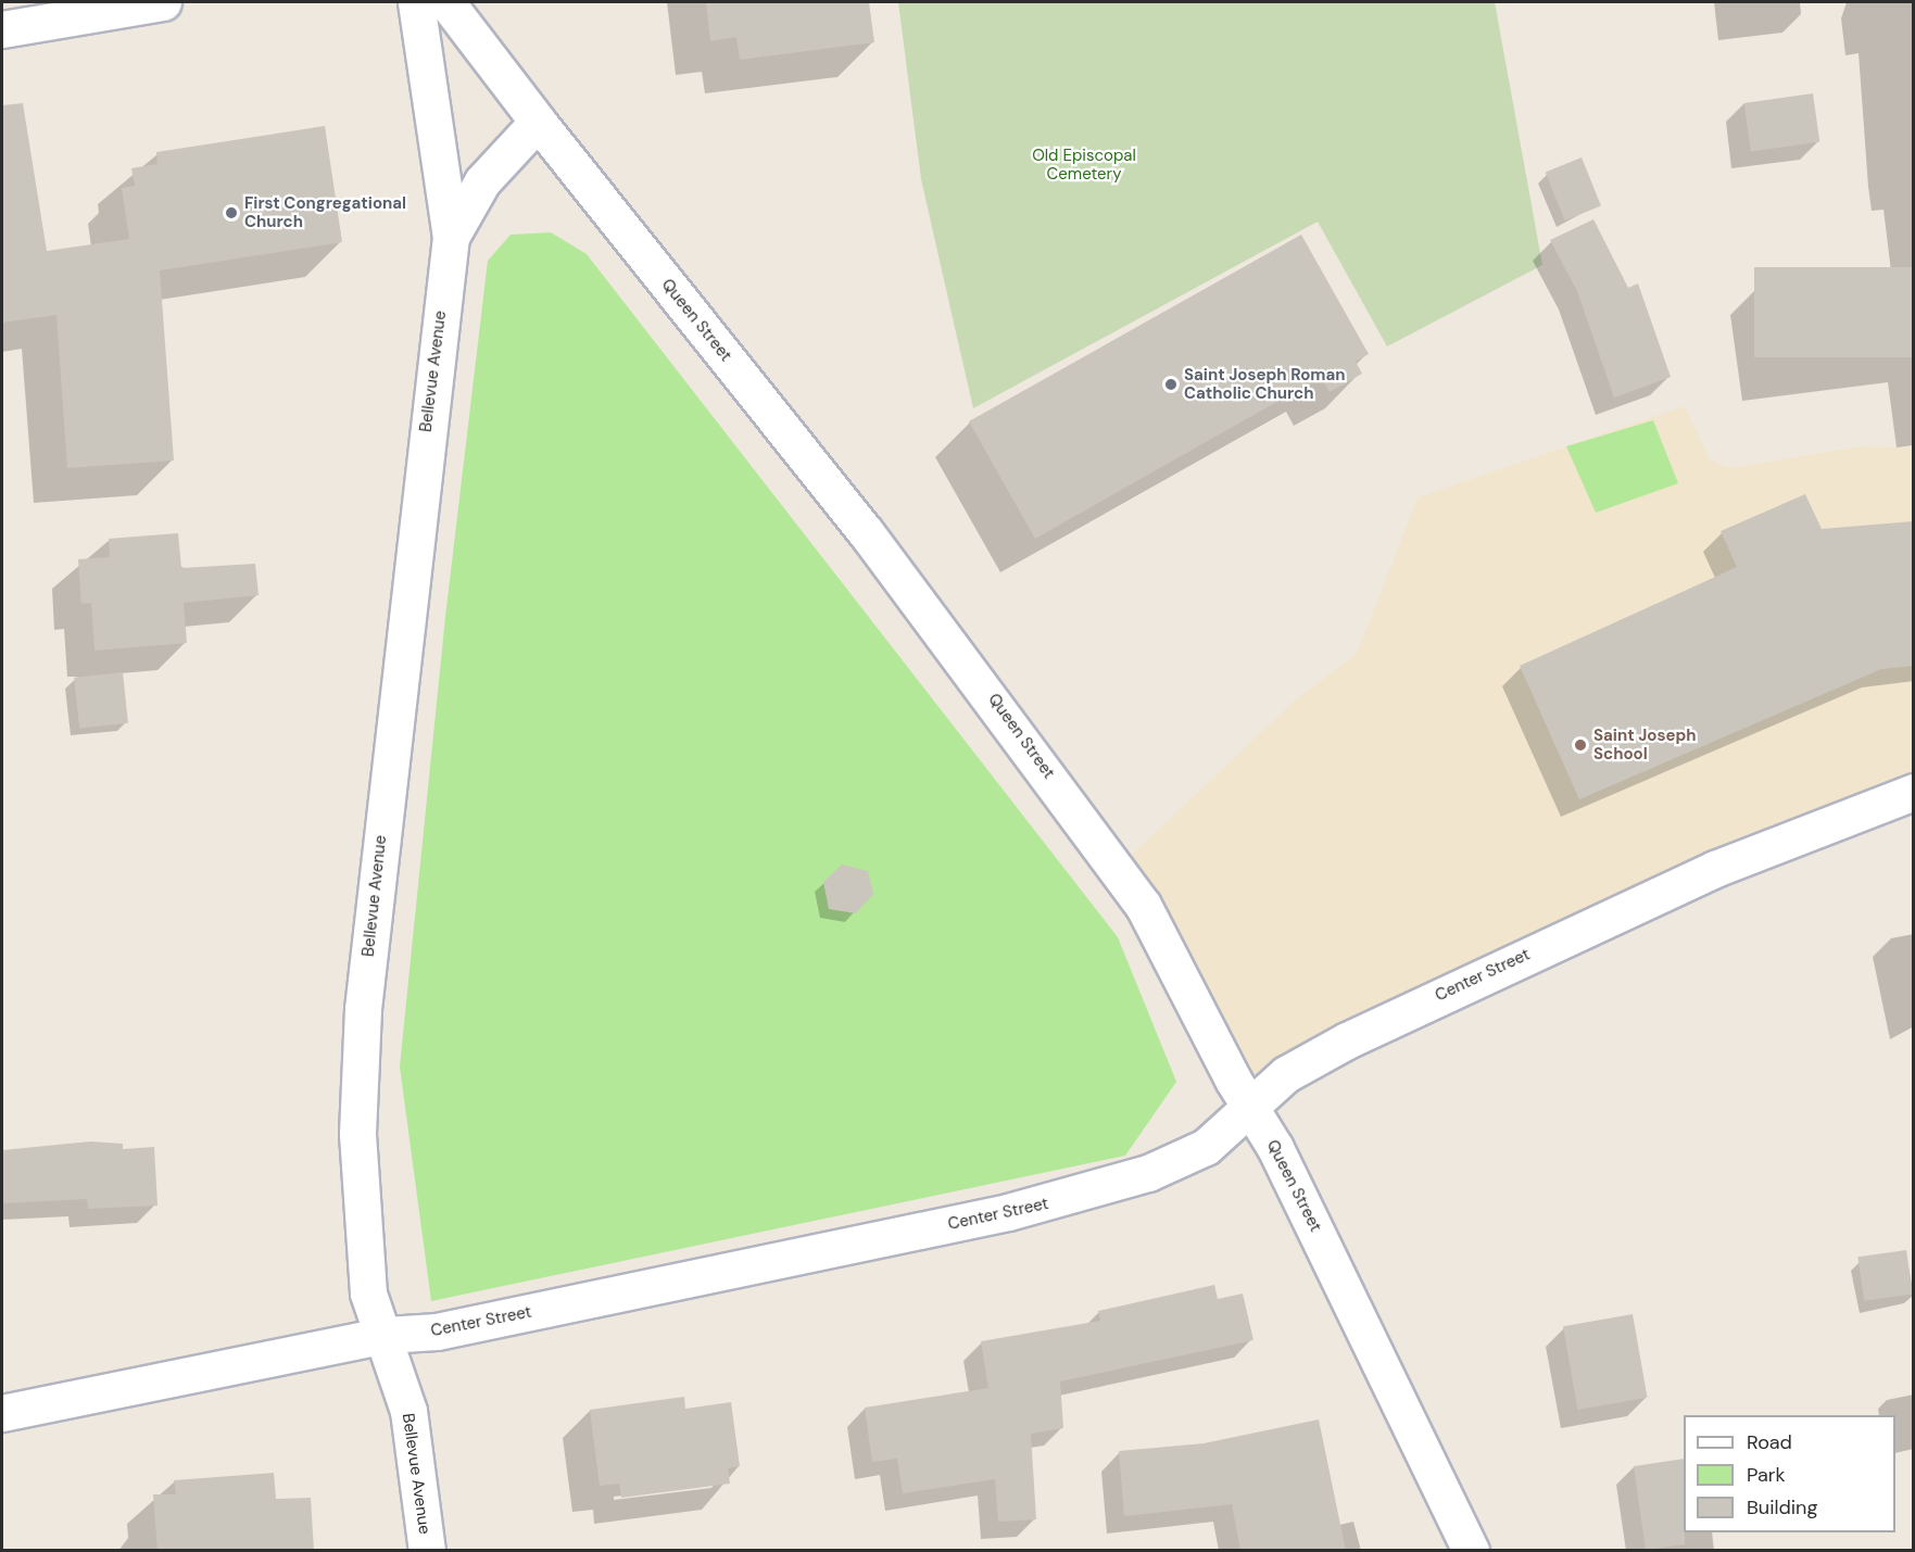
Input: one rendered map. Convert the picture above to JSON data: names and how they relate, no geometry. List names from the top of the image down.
{
  "streets": {
    "street": ["Queen Street", "Bellevue Avenue", "Center Street"]
  },
  "crossings": [
    ["Queen Street", "Bellevue Avenue"],
    ["Queen Street", "Center Street"],
    ["Bellevue Avenue", "Center Street"]
  ],
  "parks": ["Old Episcopal Cemetery"],
  "places": ["First Congregational Church", "Saint Joseph Roman Catholic Church", "Saint Joseph School"],
  "legend": ["Road", "Park", "Building"]
}
